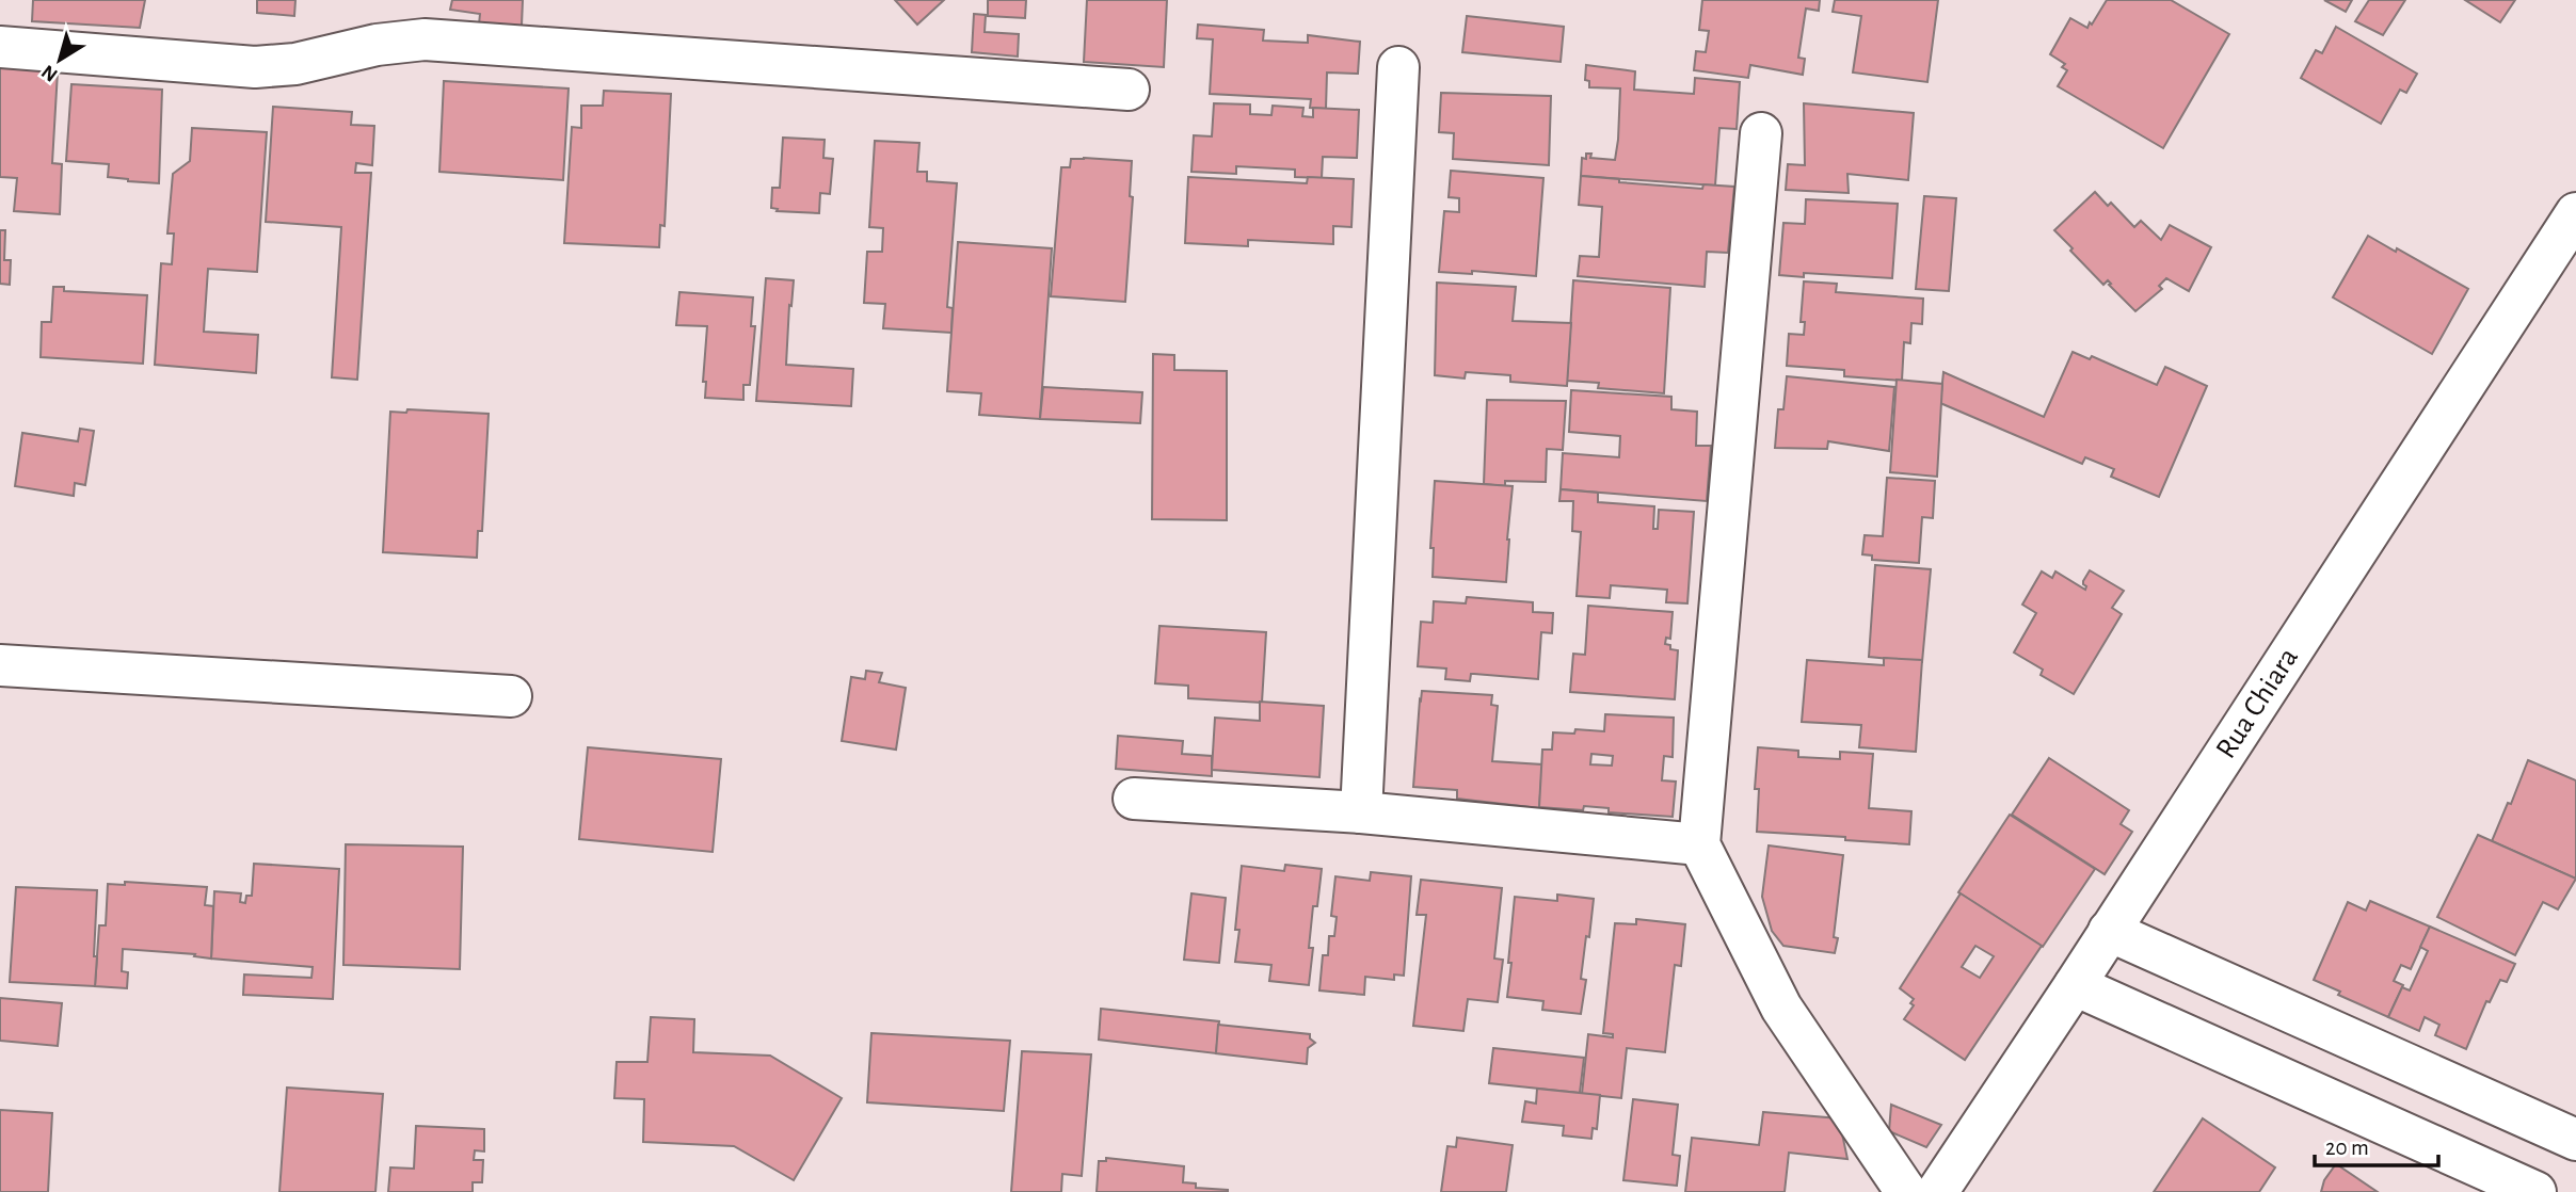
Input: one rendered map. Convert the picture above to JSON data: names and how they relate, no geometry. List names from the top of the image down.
{
  "streets": {
    "street": ["Rua Chiara"]
  },
  "scale_bar": "20 m",
  "north": "bottom left"
}
